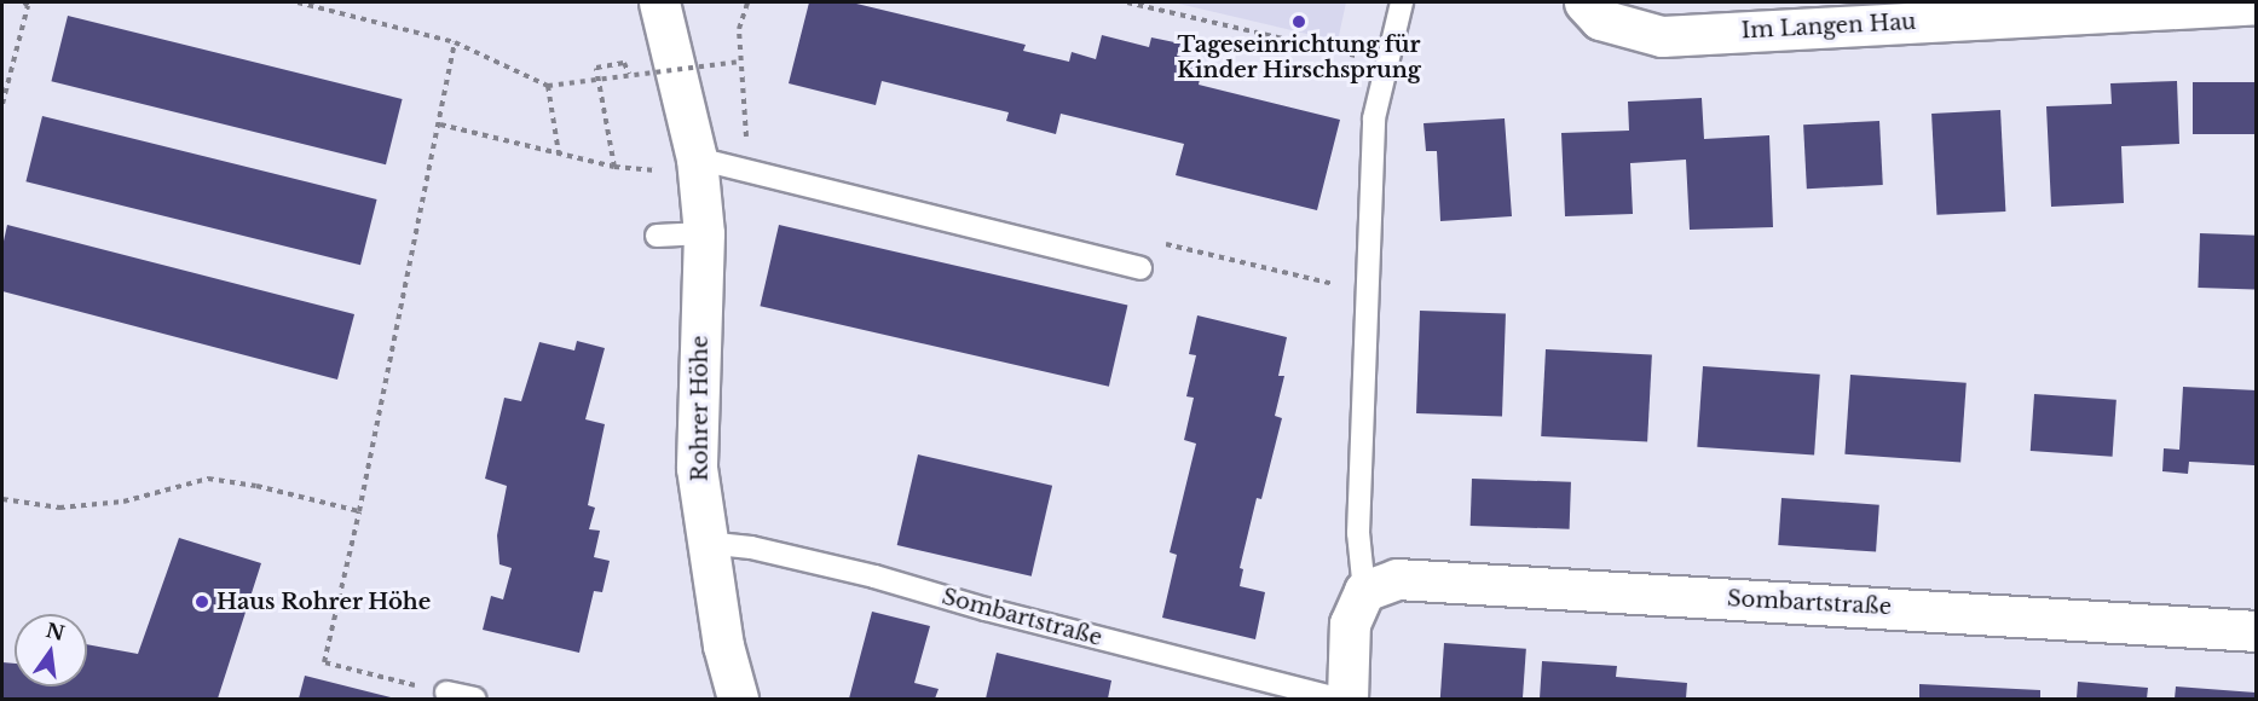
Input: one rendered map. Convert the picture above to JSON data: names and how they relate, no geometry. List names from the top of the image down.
{
  "streets": {
    "street": ["Im Langen Hau", "Rohrer Höhe", "Sombartstraße"]
  },
  "crossings": [
    ["Rohrer Höhe", "Sombartstraße"]
  ],
  "places": ["Tageseinrichtung für Kinder Hirschsprung", "Haus Rohrer Höhe"],
  "north": "top"
}
